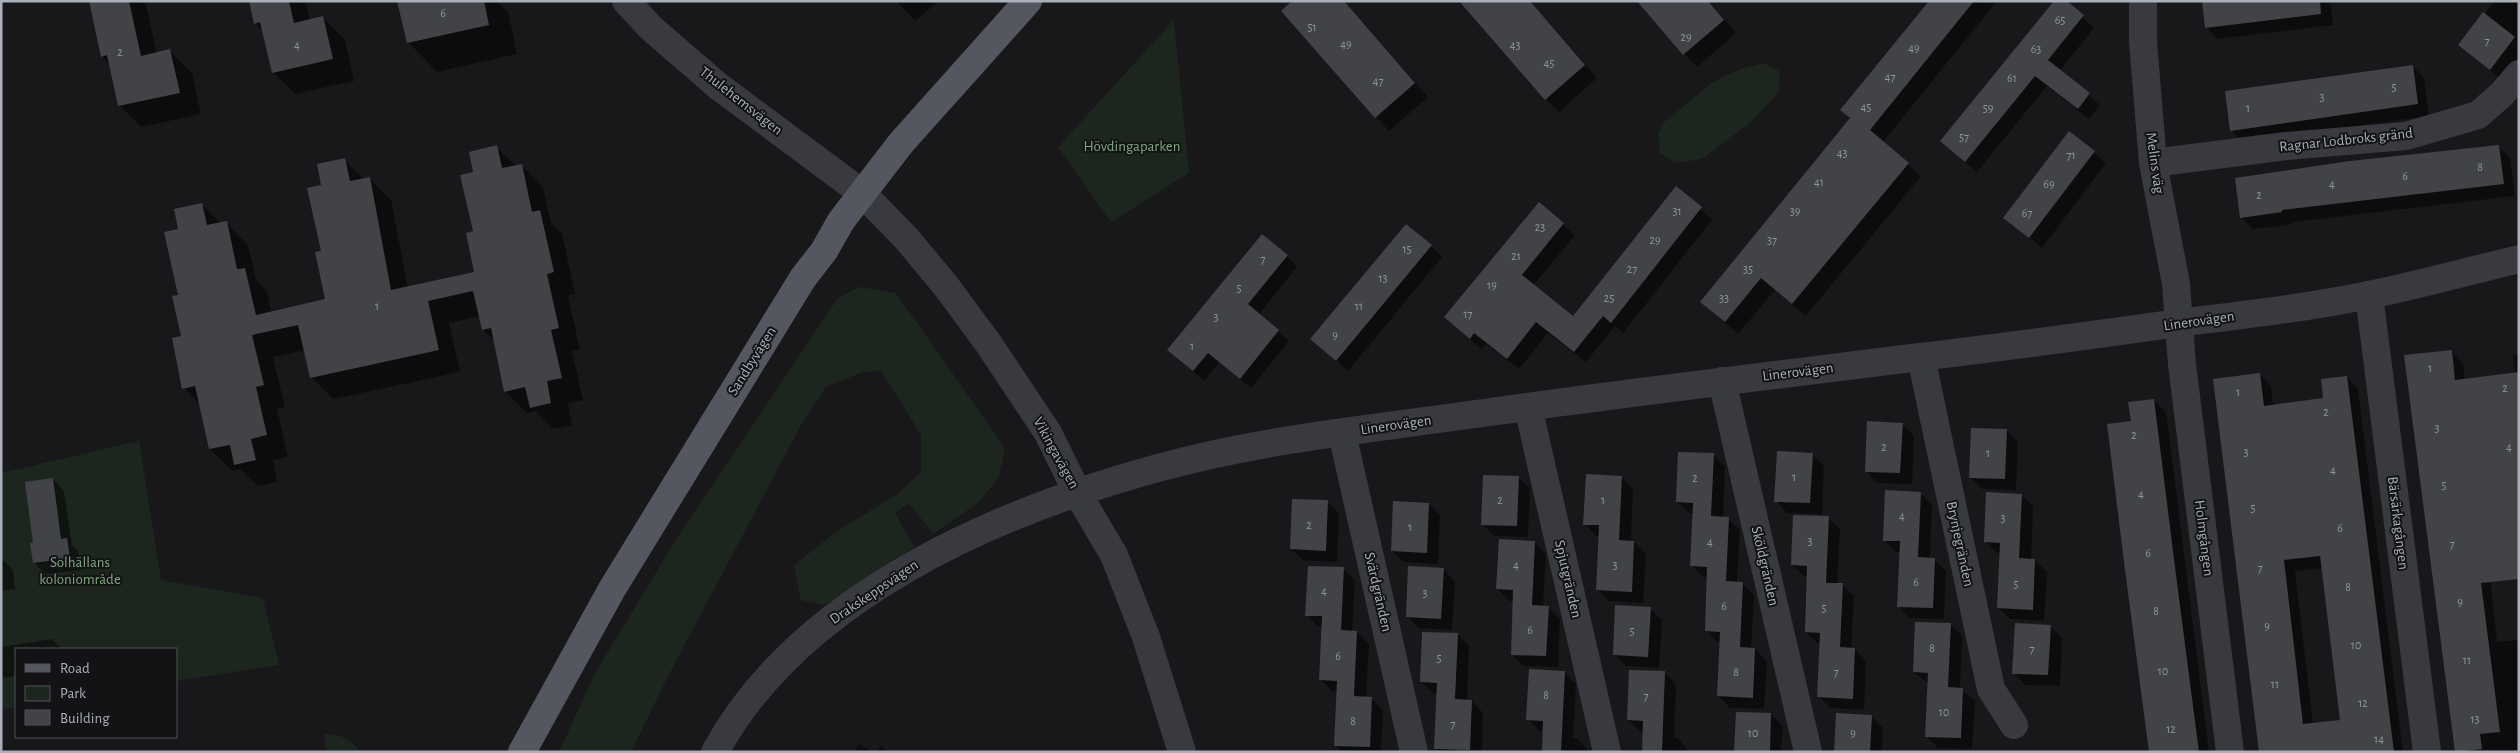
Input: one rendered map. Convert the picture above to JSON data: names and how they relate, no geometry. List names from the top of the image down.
{
  "streets": {
    "main road": ["Sandbyvägen"],
    "street": [
      "Thulehemsvägen",
      "Ragnar Lodbroks gränd",
      "Melins väg",
      "Linerovägen",
      "Vikingavägen",
      "Bärsärkagången",
      "Holmgången",
      "Brynjegränden",
      "Sköldgränden",
      "Spjutgränden",
      "Drakskeppsvägen",
      "Svärdgränden"
    ]
  },
  "crossings": [
    ["Thulehemsvägen", "Sandbyvägen"],
    ["Thulehemsvägen", "Vikingavägen"],
    ["Ragnar Lodbroks gränd", "Melins väg"],
    ["Melins väg", "Linerovägen"],
    ["Melins väg", "Holmgången"],
    ["Linerovägen", "Vikingavägen"],
    ["Linerovägen", "Bärsärkagången"],
    ["Linerovägen", "Holmgången"],
    ["Linerovägen", "Brynjegränden"],
    ["Linerovägen", "Sköldgränden"],
    ["Linerovägen", "Spjutgränden"],
    ["Linerovägen", "Drakskeppsvägen"],
    ["Linerovägen", "Svärdgränden"],
    ["Sandbyvägen", "Vikingavägen"],
    ["Vikingavägen", "Drakskeppsvägen"]
  ],
  "parks": ["Hövdingaparken", "Solhällans koloniområde"],
  "house_numbers": [
    "6",
    "65",
    "51",
    "29",
    "7",
    "49",
    "4",
    "43",
    "49",
    "63",
    "2",
    "45",
    "47",
    "61",
    "47",
    "5",
    "3",
    "45",
    "59",
    "1",
    "57",
    "43",
    "71",
    "8",
    "6",
    "41",
    "69",
    "4",
    "2",
    "31",
    "39",
    "67",
    "23",
    "29",
    "37",
    "15",
    "21",
    "7",
    "27",
    "35",
    "13",
    "19",
    "5",
    "25",
    "33",
    "1",
    "11",
    "17",
    "3",
    "9",
    "1",
    "1",
    "2",
    "1",
    "2",
    "3",
    "2",
    "2",
    "4",
    "3",
    "1",
    "4",
    "1",
    "2",
    "5",
    "4",
    "2",
    "1",
    "5",
    "4",
    "3",
    "2",
    "1",
    "6",
    "3",
    "4",
    "7",
    "6",
    "4",
    "3",
    "7",
    "6",
    "5",
    "8",
    "4",
    "3",
    "9",
    "6",
    "5",
    "8",
    "9",
    "6",
    "5",
    "10",
    "8",
    "7",
    "6",
    "5",
    "11",
    "10",
    "8",
    "7",
    "11",
    "8",
    "7",
    "12",
    "10",
    "13",
    "8",
    "7",
    "12",
    "10",
    "9",
    "14"
  ],
  "legend": ["Road", "Park", "Building"]
}
